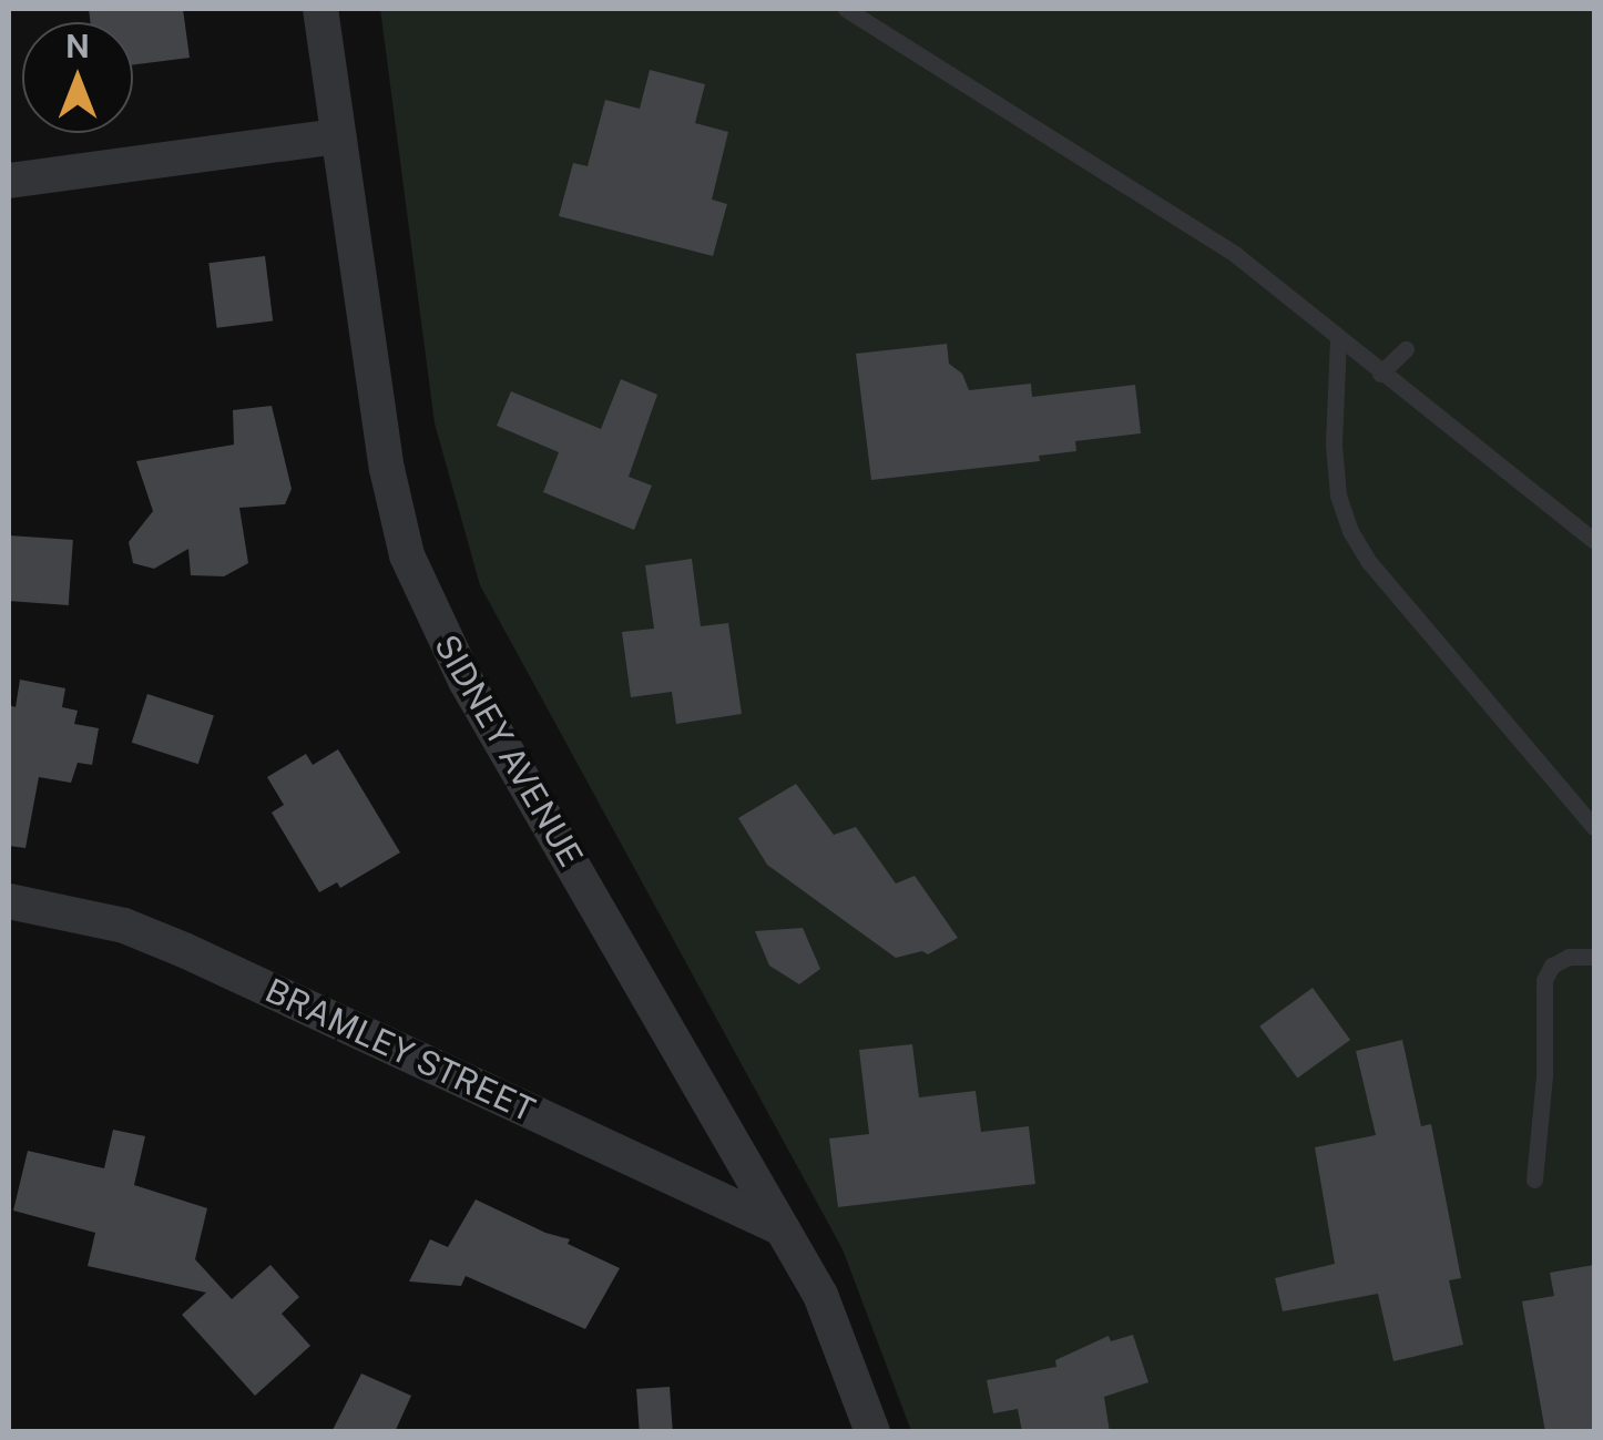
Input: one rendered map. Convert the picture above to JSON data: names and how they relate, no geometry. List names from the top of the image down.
{
  "streets": {
    "street": ["SIDNEY AVENUE", "BRAMLEY STREET"]
  },
  "crossings": [
    ["SIDNEY AVENUE", "BRAMLEY STREET"]
  ],
  "north": "top"
}
